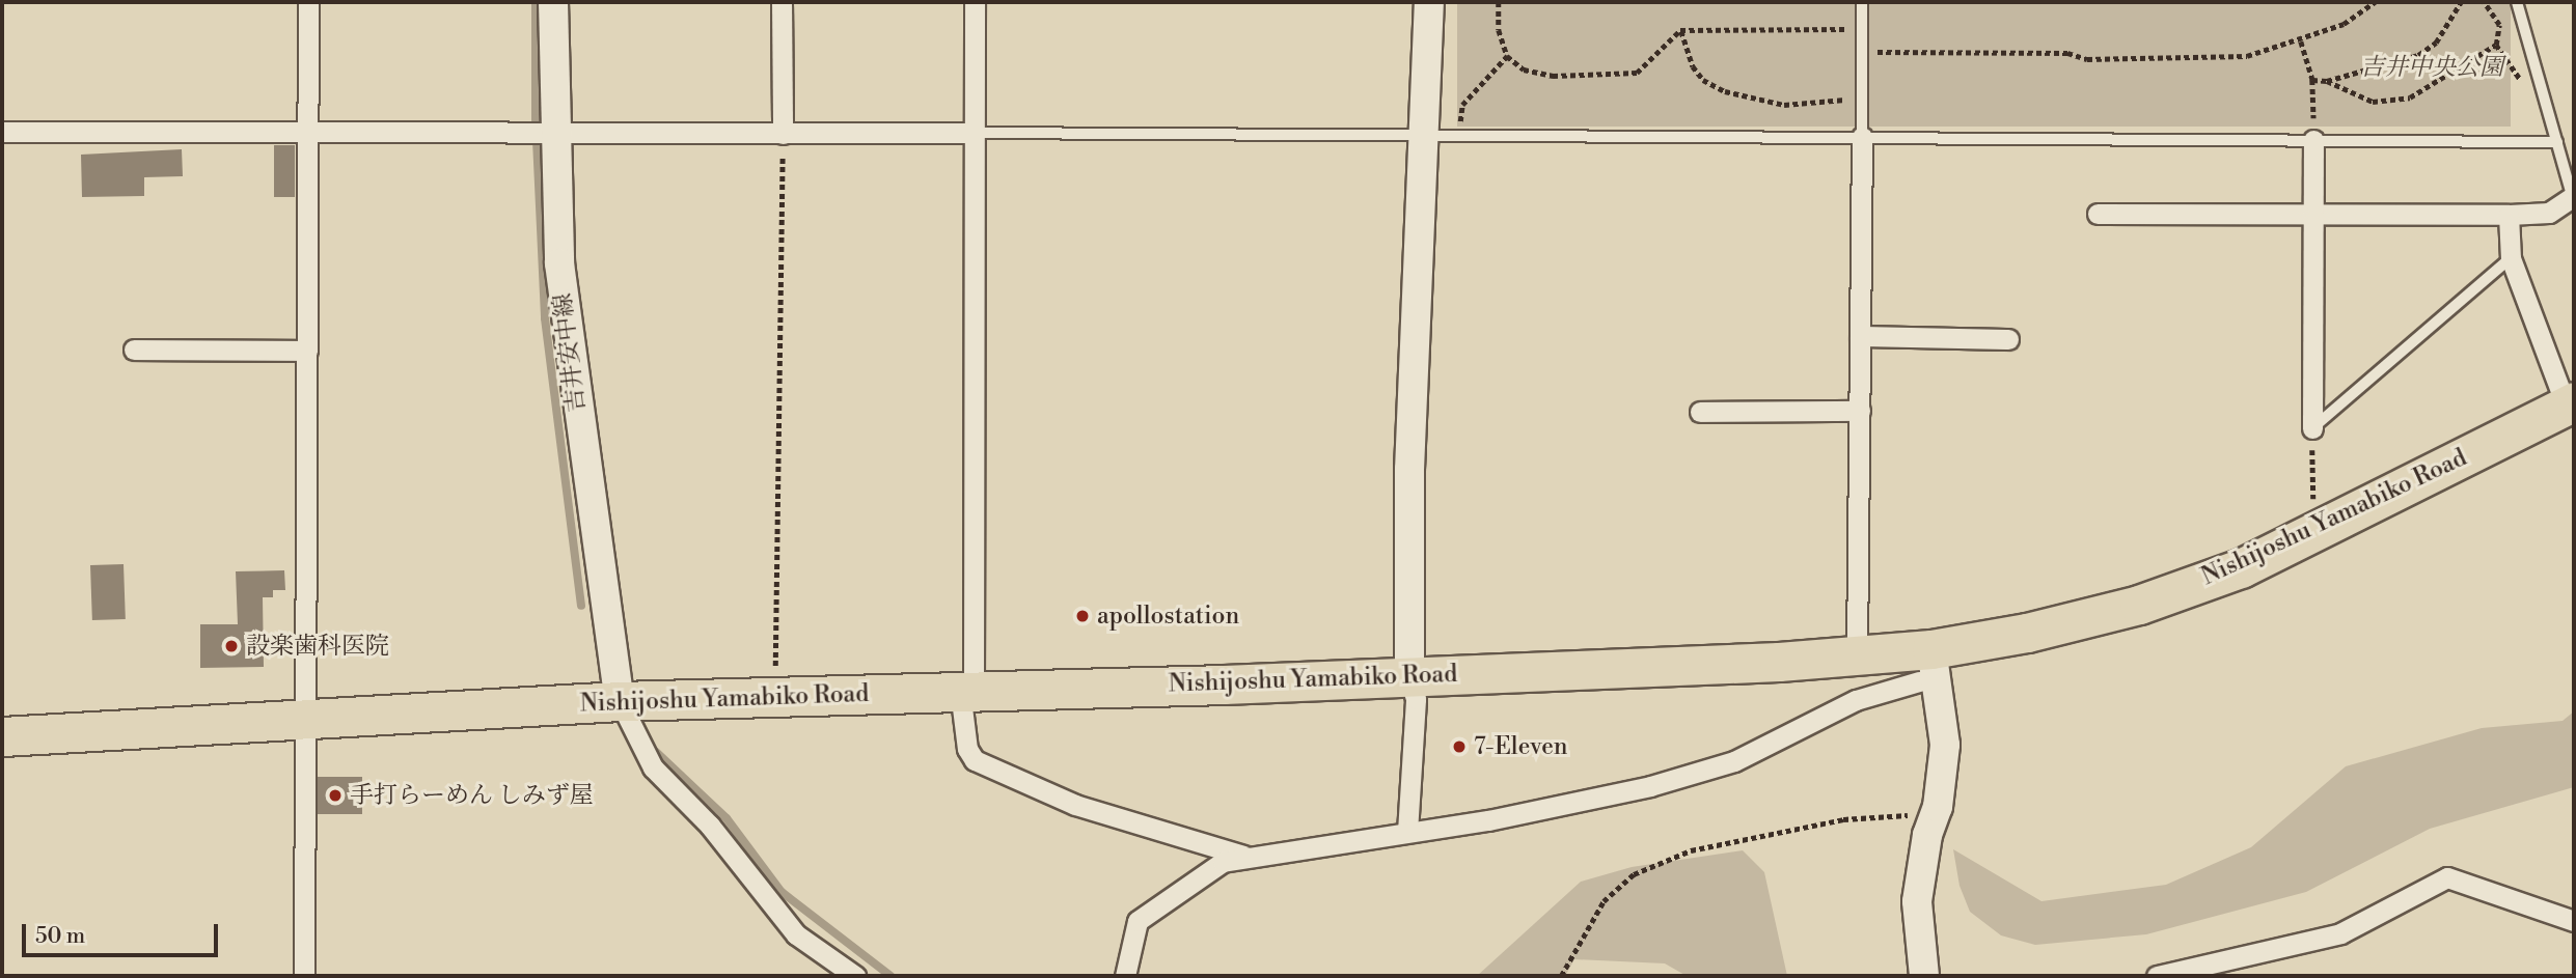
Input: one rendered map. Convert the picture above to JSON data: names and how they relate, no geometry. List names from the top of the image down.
{
  "streets": {
    "highway": ["Nishijoshu Yamabiko Road"],
    "street": ["吉井安中線"]
  },
  "crossings": [
    ["吉井安中線", "Nishijoshu Yamabiko Road"]
  ],
  "parks": ["吉井中央公園"],
  "places": [
    "apollostation",
    "設楽歯科医院",
    "7-Eleven",
    "手打らーめん しみず屋"
  ],
  "scale_bar": "50 m"
}
